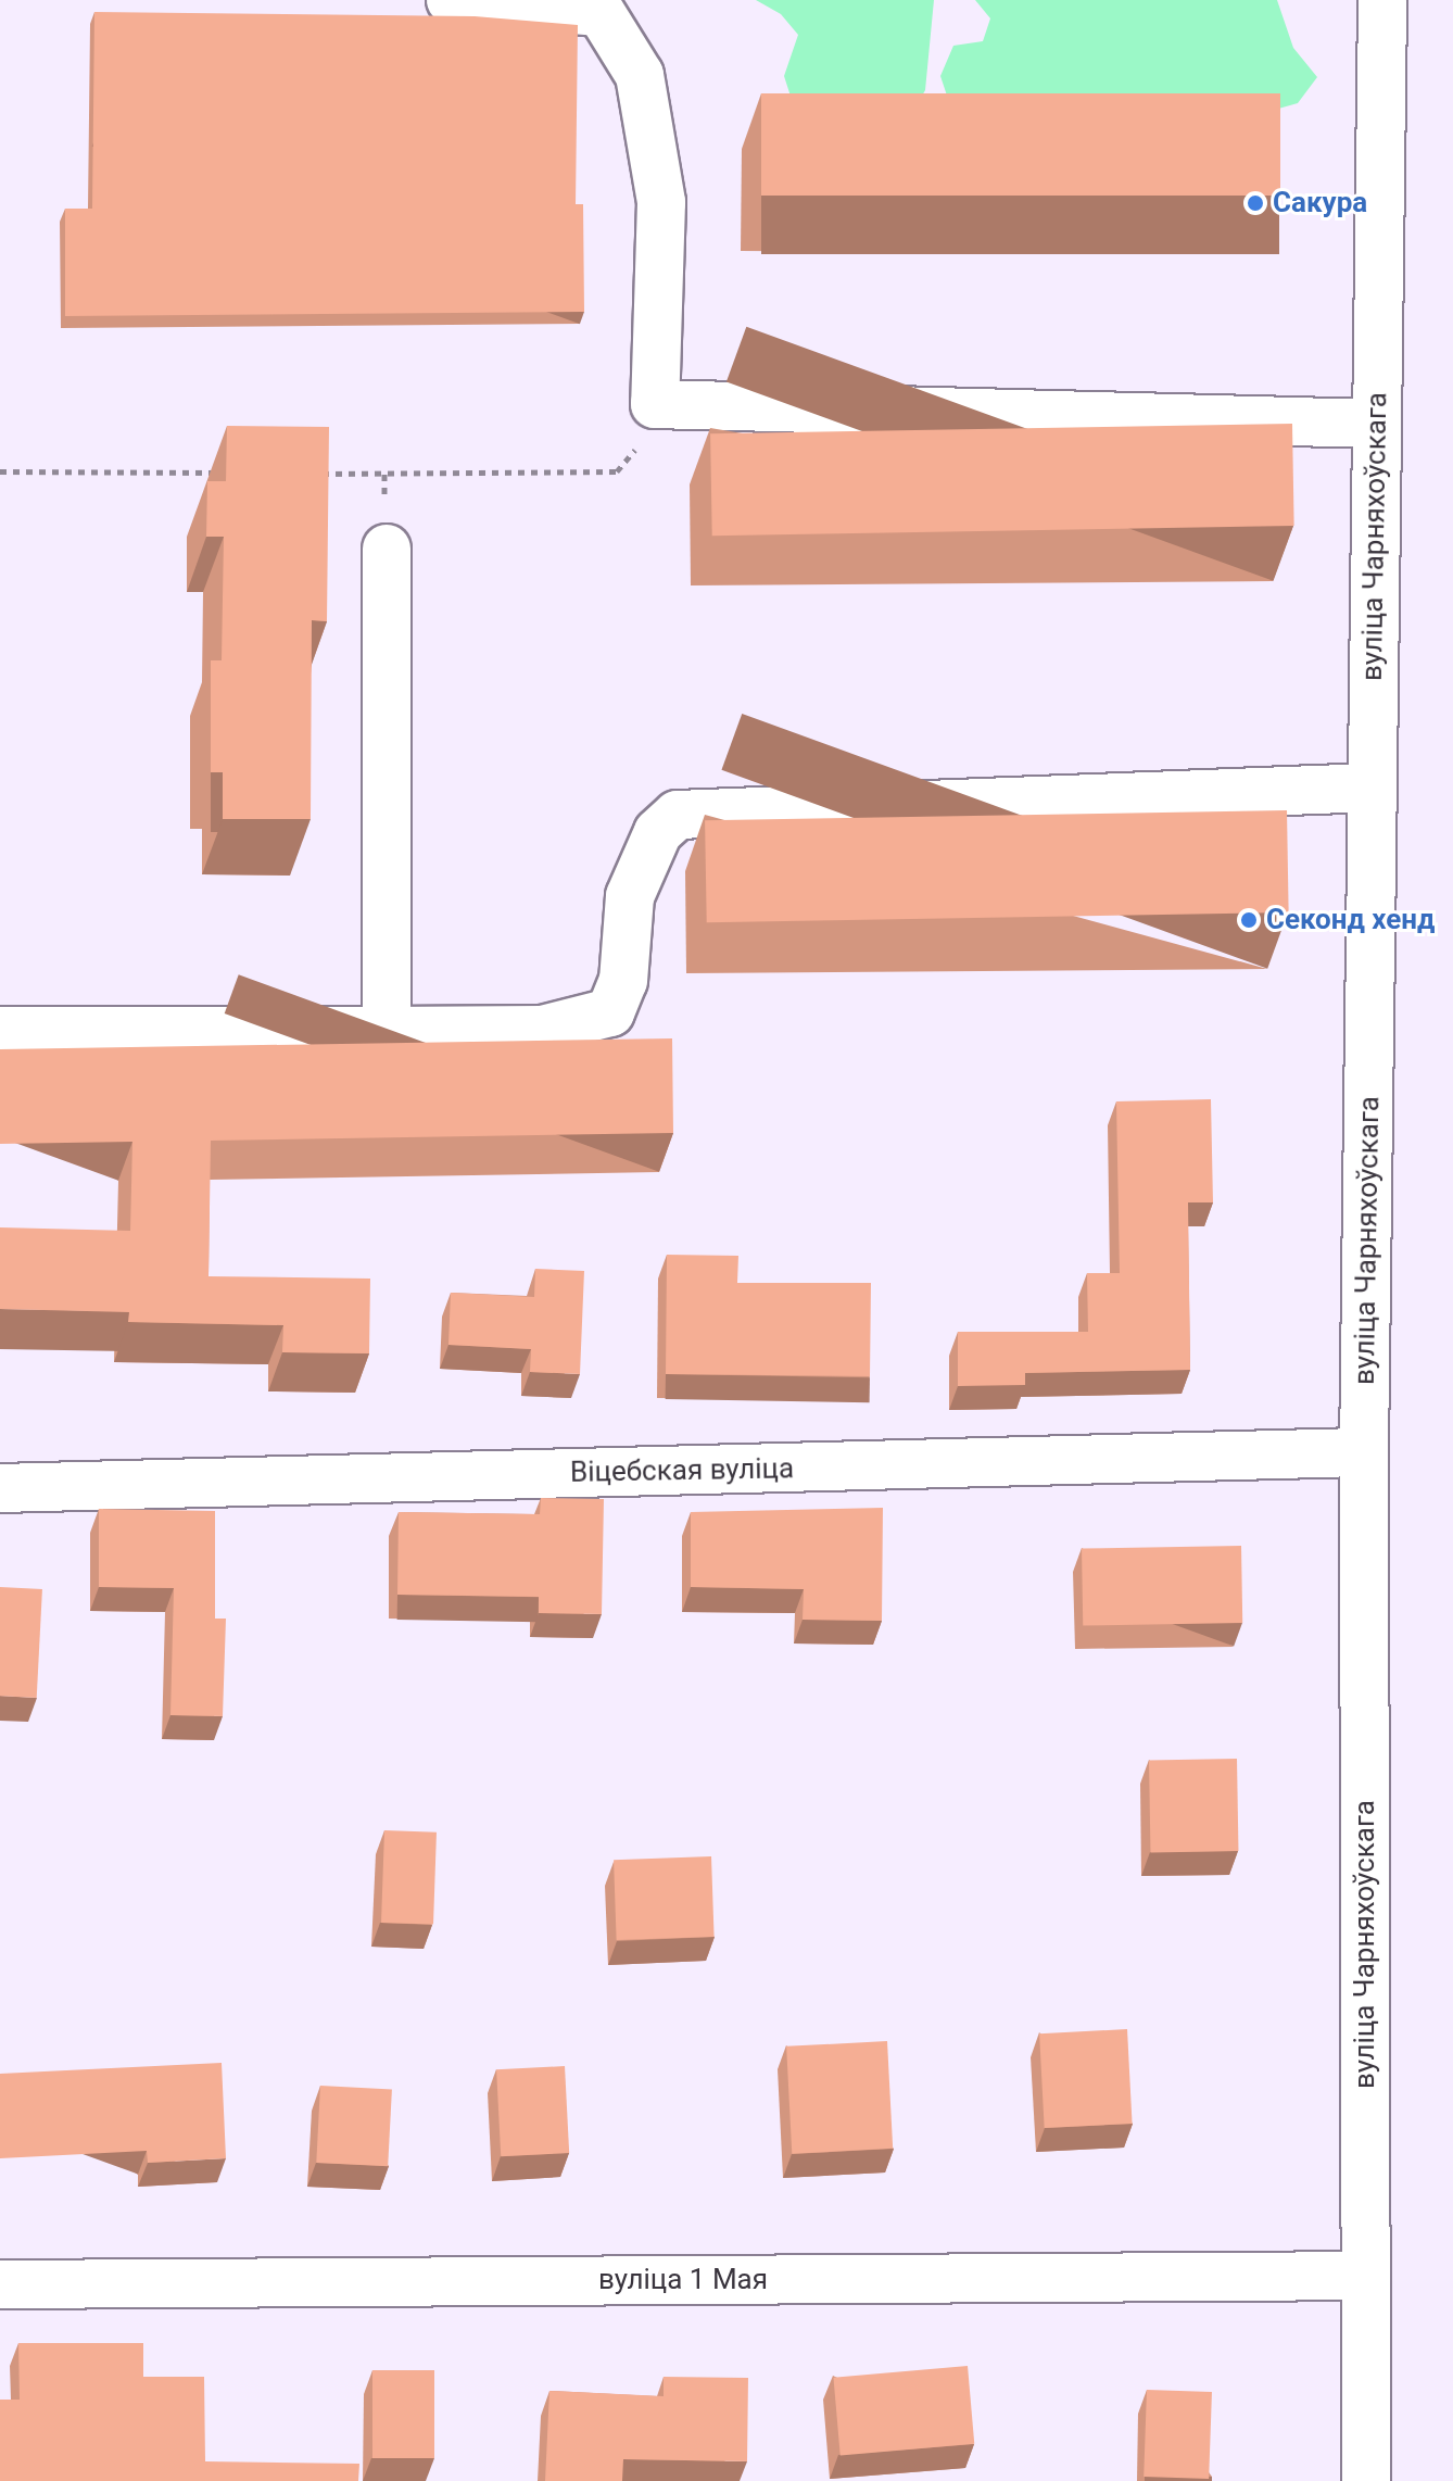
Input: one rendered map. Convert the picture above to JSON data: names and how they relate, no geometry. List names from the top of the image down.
{
  "streets": {
    "street": ["вуліца Чарняхоўскага", "Віцебская вуліца", "вуліца 1 Мая"]
  },
  "crossings": [
    ["вуліца Чарняхоўскага", "Віцебская вуліца"],
    ["вуліца Чарняхоўскага", "вуліца 1 Мая"]
  ],
  "places": ["Сакура", "Секонд хенд"]
}
